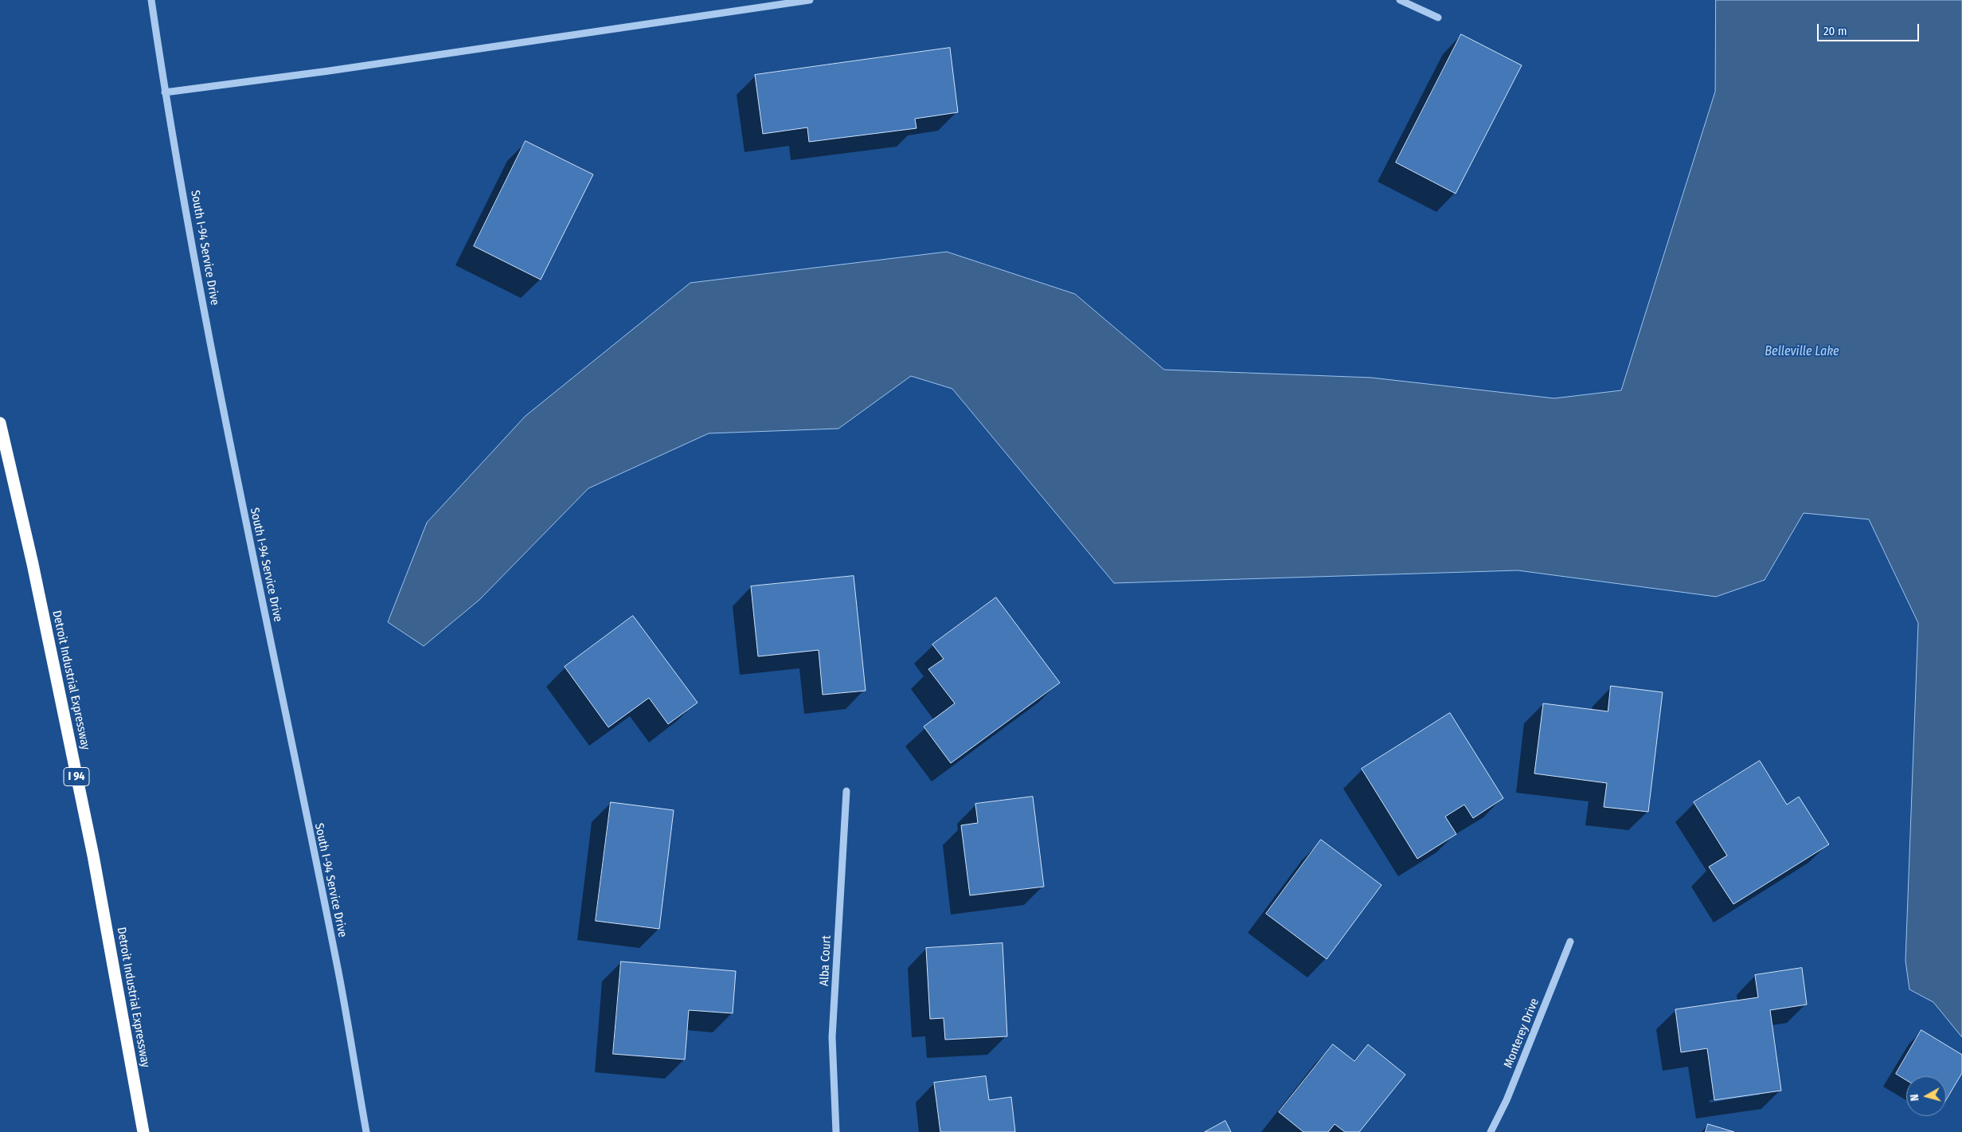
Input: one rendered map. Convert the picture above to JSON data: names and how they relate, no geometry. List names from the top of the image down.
{
  "streets": {
    "highway": ["Detroit Industrial Expressway", "I 94"],
    "street": ["South I-94 Service Drive", "Alba Court", "Monterey Drive"]
  },
  "water": ["Belleville Lake"],
  "scale_bar": "20 m",
  "north": "left"
}
